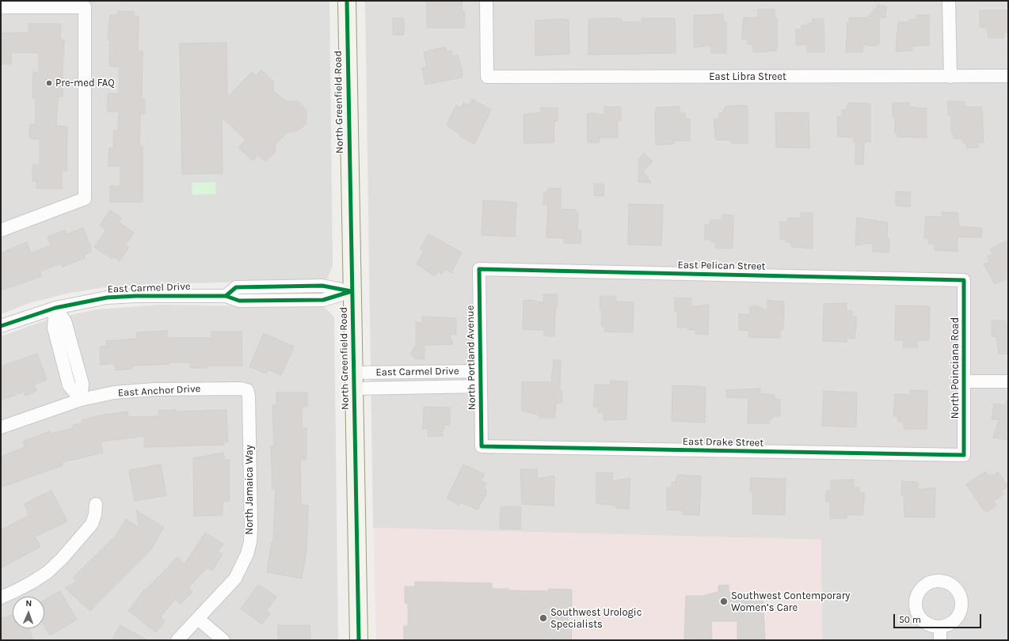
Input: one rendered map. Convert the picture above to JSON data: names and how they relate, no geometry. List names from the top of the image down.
{
  "streets": {
    "main road": ["North Greenfield Road"],
    "street": [
      "East Libra Street",
      "East Pelican Street",
      "East Carmel Drive",
      "North Portland Avenue",
      "North Poinciana Road",
      "East Anchor Drive",
      "East Drake Street",
      "North Jamaica Way"
    ]
  },
  "crossings": [
    ["North Greenfield Road", "East Carmel Drive"],
    ["East Pelican Street", "North Portland Avenue"],
    ["East Pelican Street", "North Poinciana Road"],
    ["East Carmel Drive", "North Portland Avenue"],
    ["North Portland Avenue", "East Drake Street"],
    ["North Poinciana Road", "East Drake Street"],
    ["East Anchor Drive", "North Jamaica Way"]
  ],
  "places": ["Pre-med FAQ", "Southwest Contemporary Women’s Care", "Southwest Urologic Specialists"],
  "scale_bar": "50 m",
  "north": "top"
}
